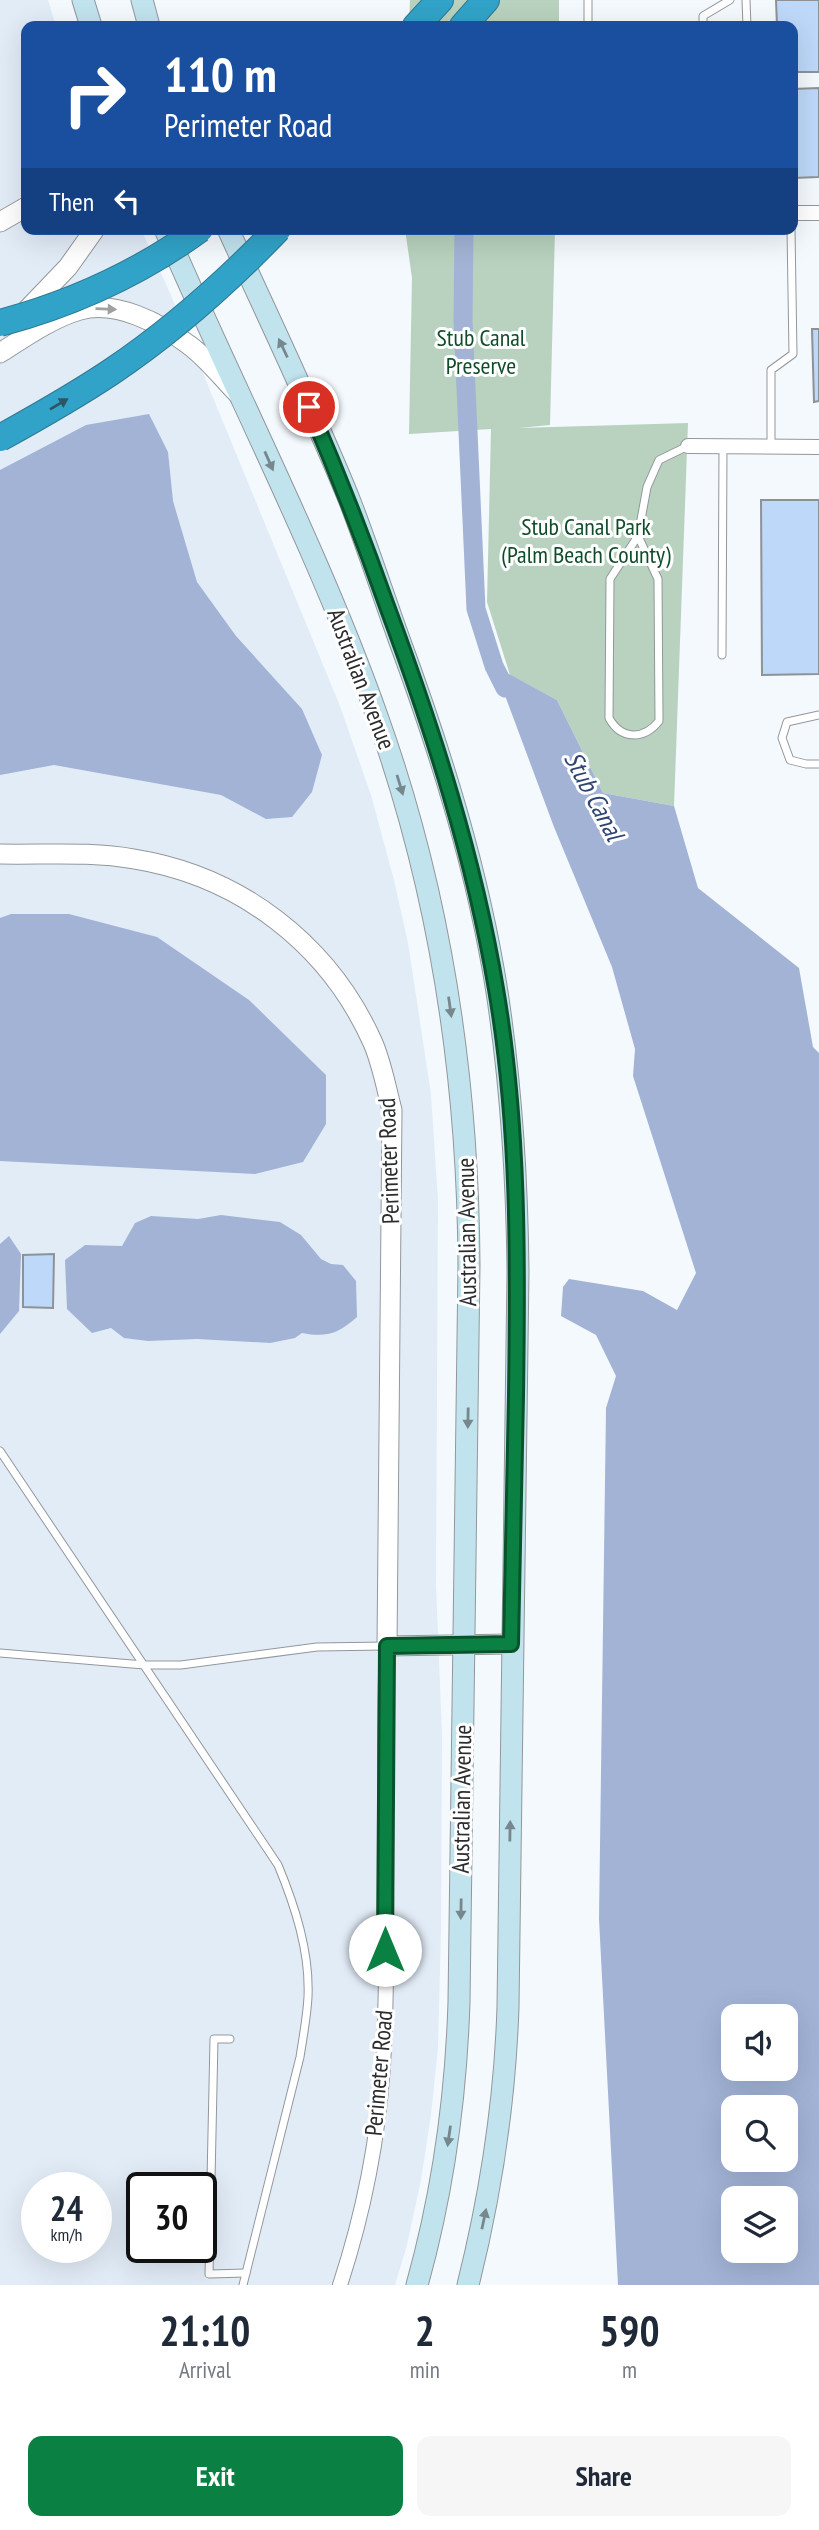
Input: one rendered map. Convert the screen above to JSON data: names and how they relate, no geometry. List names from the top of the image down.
{
  "streets": {
    "main road": ["Australian Avenue"],
    "street": ["Perimeter Road"]
  },
  "water": ["Stub Canal"],
  "parks": ["Stub Canal Preserve", "Stub Canal Park (Palm Beach County)"],
  "page": {
    "turn": ["110 m", "Perimeter Road"],
    "then": "Then",
    "speed": "24 km/h",
    "limit": "30",
    "eta": [
      "21:10",
      "Arrival",
      "2",
      "min",
      "590",
      "m"
    ],
    "buttons": ["Exit", "Share"]
  }
}
